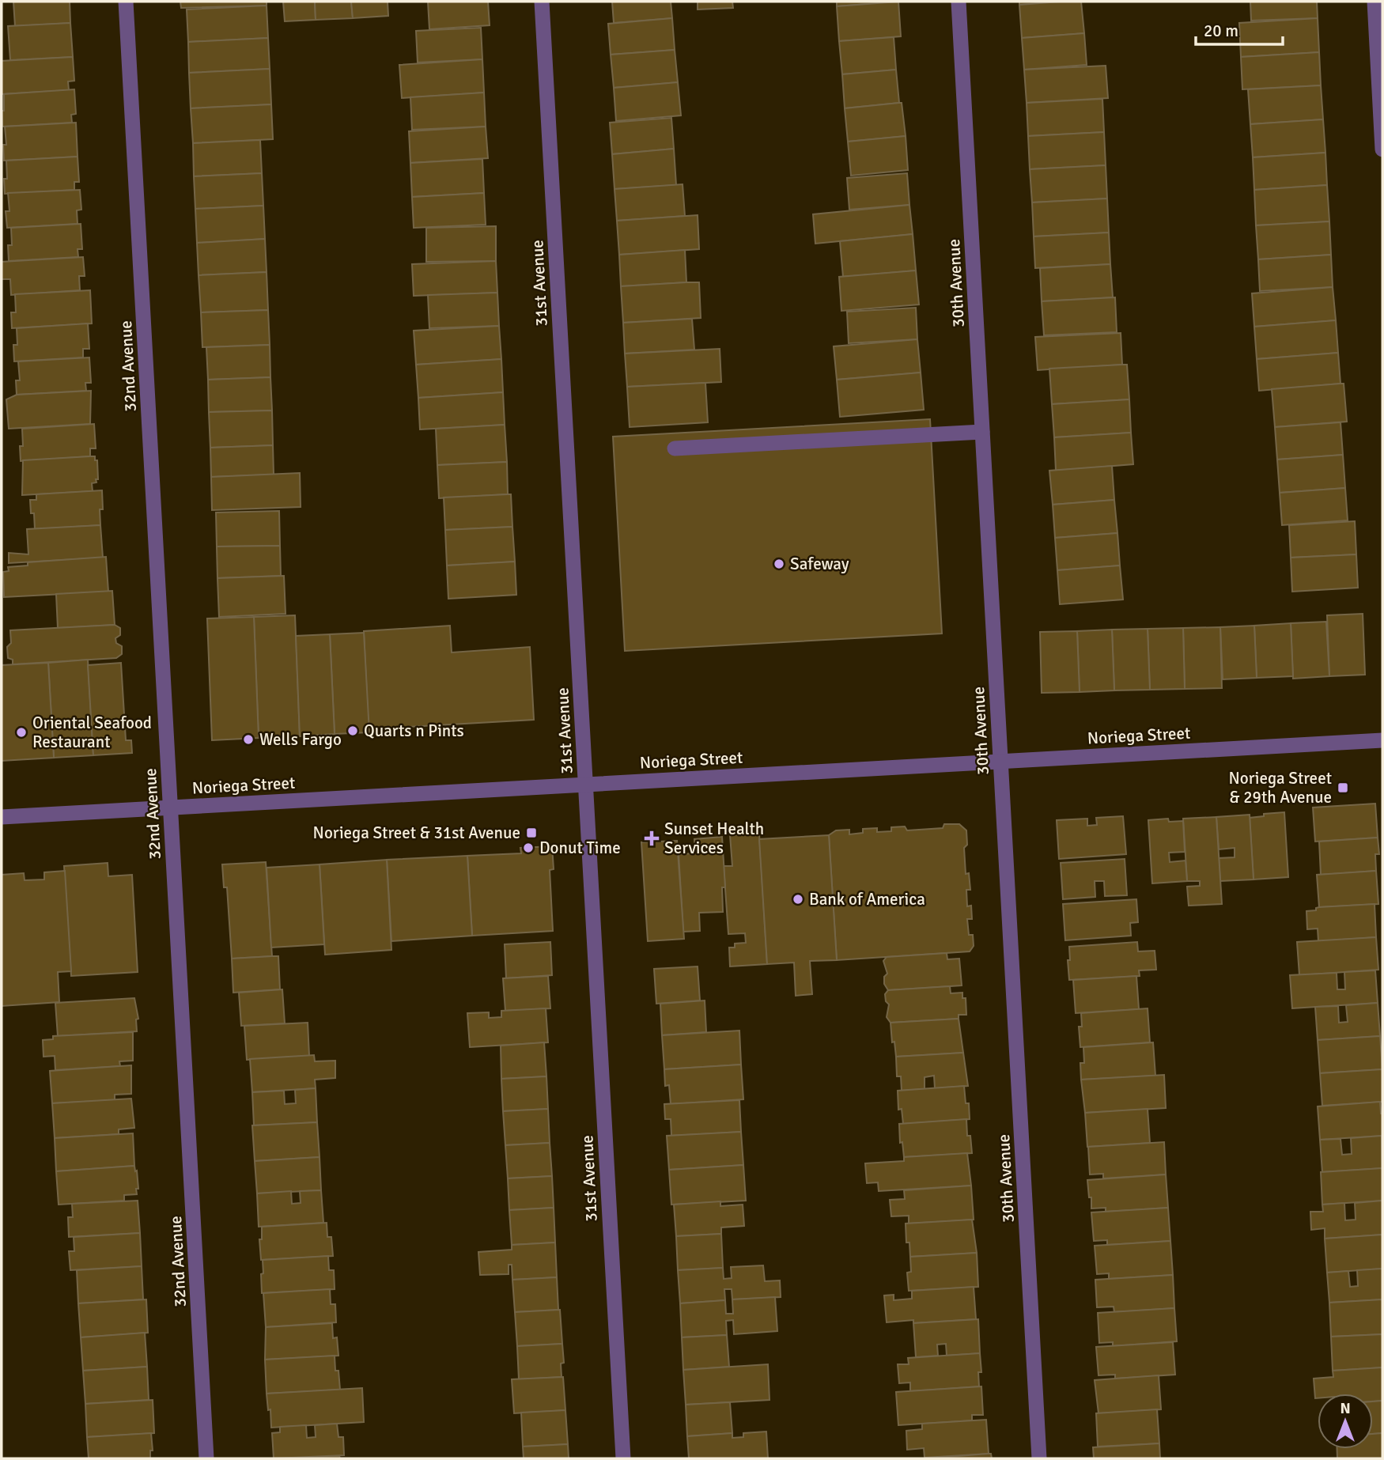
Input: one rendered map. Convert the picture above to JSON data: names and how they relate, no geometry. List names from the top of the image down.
{
  "streets": {
    "street": [
      "31st Avenue",
      "30th Avenue",
      "32nd Avenue",
      "Noriega Street"
    ]
  },
  "crossings": [
    ["31st Avenue", "Noriega Street"],
    ["30th Avenue", "Noriega Street"],
    ["32nd Avenue", "Noriega Street"]
  ],
  "places": {
    "other": [
      "Safeway",
      "Quarts n Pints",
      "Oriental Seafood Restaurant",
      "Wells Fargo",
      "Donut Time",
      "Bank of America"
    ],
    "transit": ["Noriega Street & 29th Avenue", "Noriega Street & 31st Avenue"],
    "health": ["Sunset Health Services"]
  },
  "scale_bar": "20 m",
  "north": "top"
}
